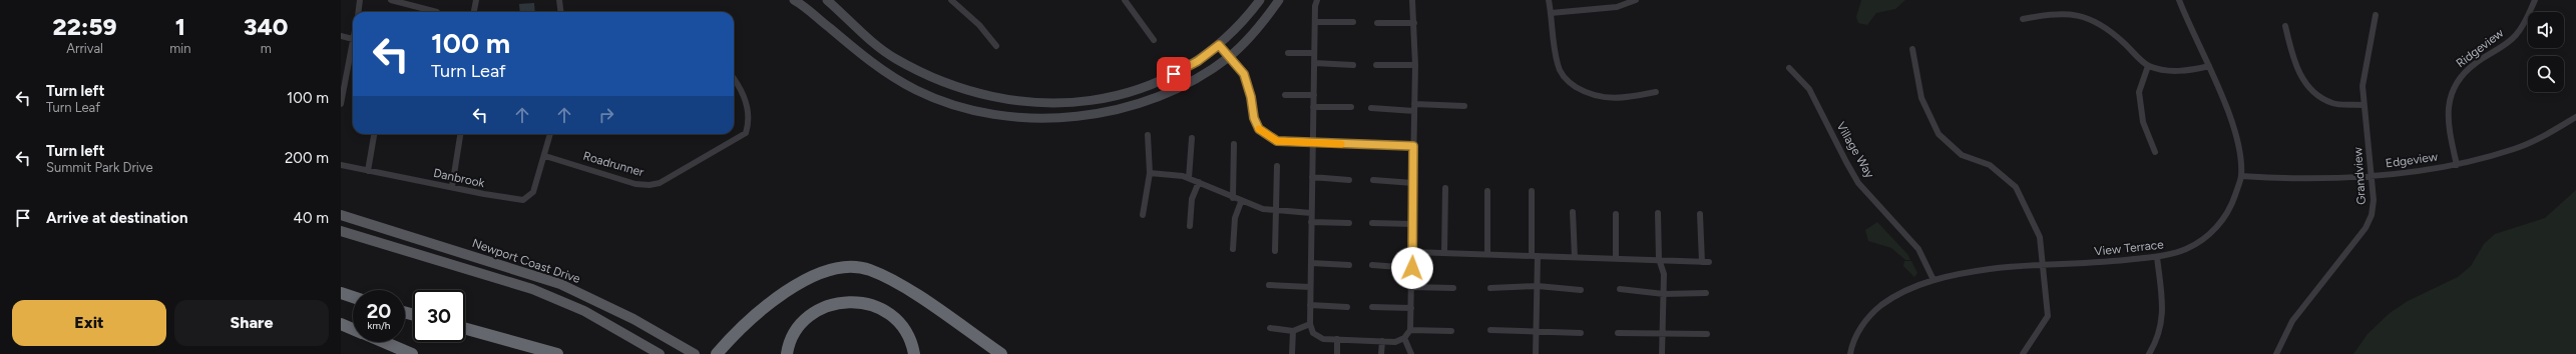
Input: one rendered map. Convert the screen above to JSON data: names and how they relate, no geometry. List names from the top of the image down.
{
  "streets": {
    "main road": ["Newport Coast Drive"],
    "street": [
      "Ridgeview",
      "Village Way",
      "Edgeview",
      "Roadrunner",
      "Grandview",
      "Danbrook",
      "View Terrace"
    ]
  },
  "crossings": [
    ["Ridgeview", "Edgeview"],
    ["Village Way", "View Terrace"],
    ["Edgeview", "Grandview"],
    ["Edgeview", "View Terrace"],
    ["Roadrunner", "Danbrook"]
  ],
  "page": {
    "eta": [
      "22:59",
      "Arrival",
      "1",
      "min",
      "340",
      "m"
    ],
    "turn": ["100 m", "Turn Leaf"],
    "list": [
      {
        "name": "Turn left",
        "note": "Turn Leaf",
        "value": "100 m"
      },
      {
        "name": "Turn left",
        "note": "Summit Park Drive",
        "value": "200 m"
      },
      {
        "name": "Arrive at destination",
        "value": "40 m"
      }
    ],
    "speed": "20 km/h",
    "limit": "30",
    "buttons": ["Exit", "Share"]
  }
}
